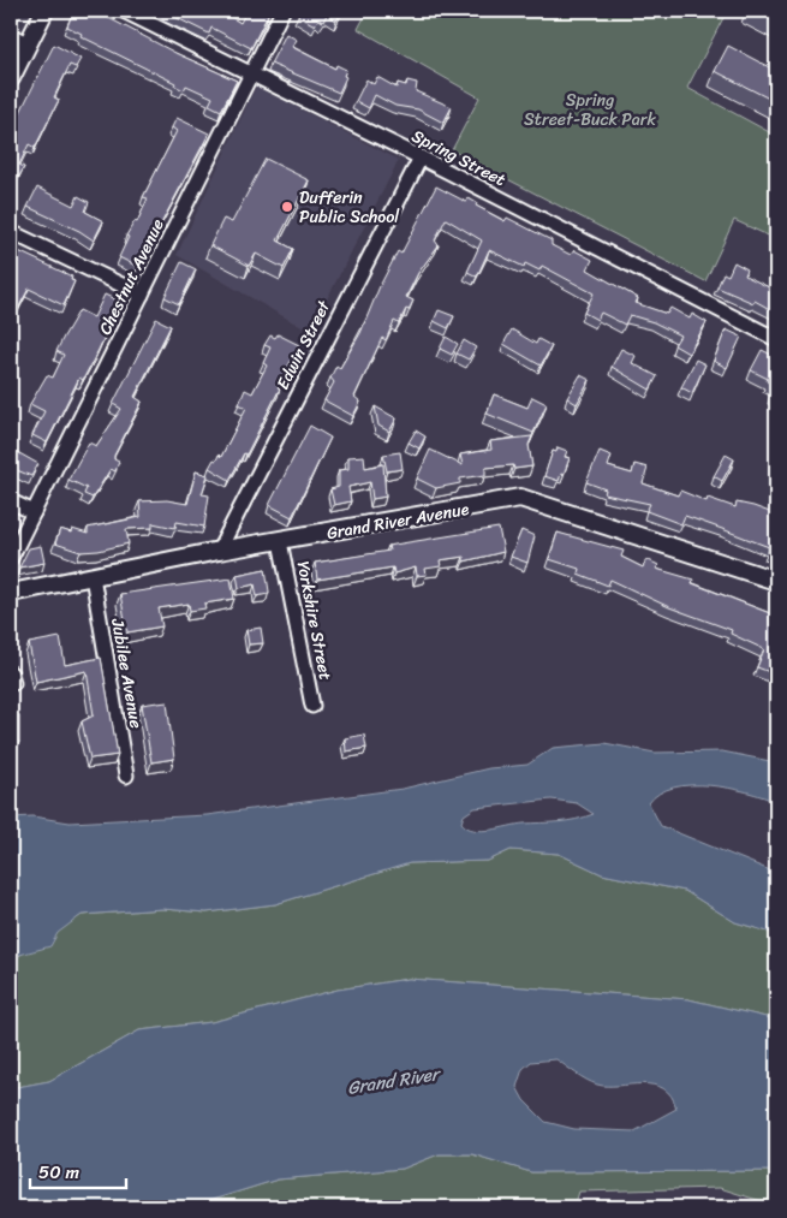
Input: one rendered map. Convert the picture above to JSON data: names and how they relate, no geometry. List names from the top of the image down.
{
  "streets": {
    "street": [
      "Spring Street",
      "Chestnut Avenue",
      "Edwin Street",
      "Grand River Avenue",
      "Yorkshire Street",
      "Jubilee Avenue"
    ]
  },
  "crossings": [
    ["Spring Street", "Chestnut Avenue"],
    ["Spring Street", "Edwin Street"],
    ["Edwin Street", "Grand River Avenue"],
    ["Grand River Avenue", "Yorkshire Street"],
    ["Grand River Avenue", "Jubilee Avenue"]
  ],
  "water": ["Grand River"],
  "parks": ["Spring Street-Buck Park"],
  "places": ["Dufferin Public School"],
  "scale_bar": "50 m"
}
